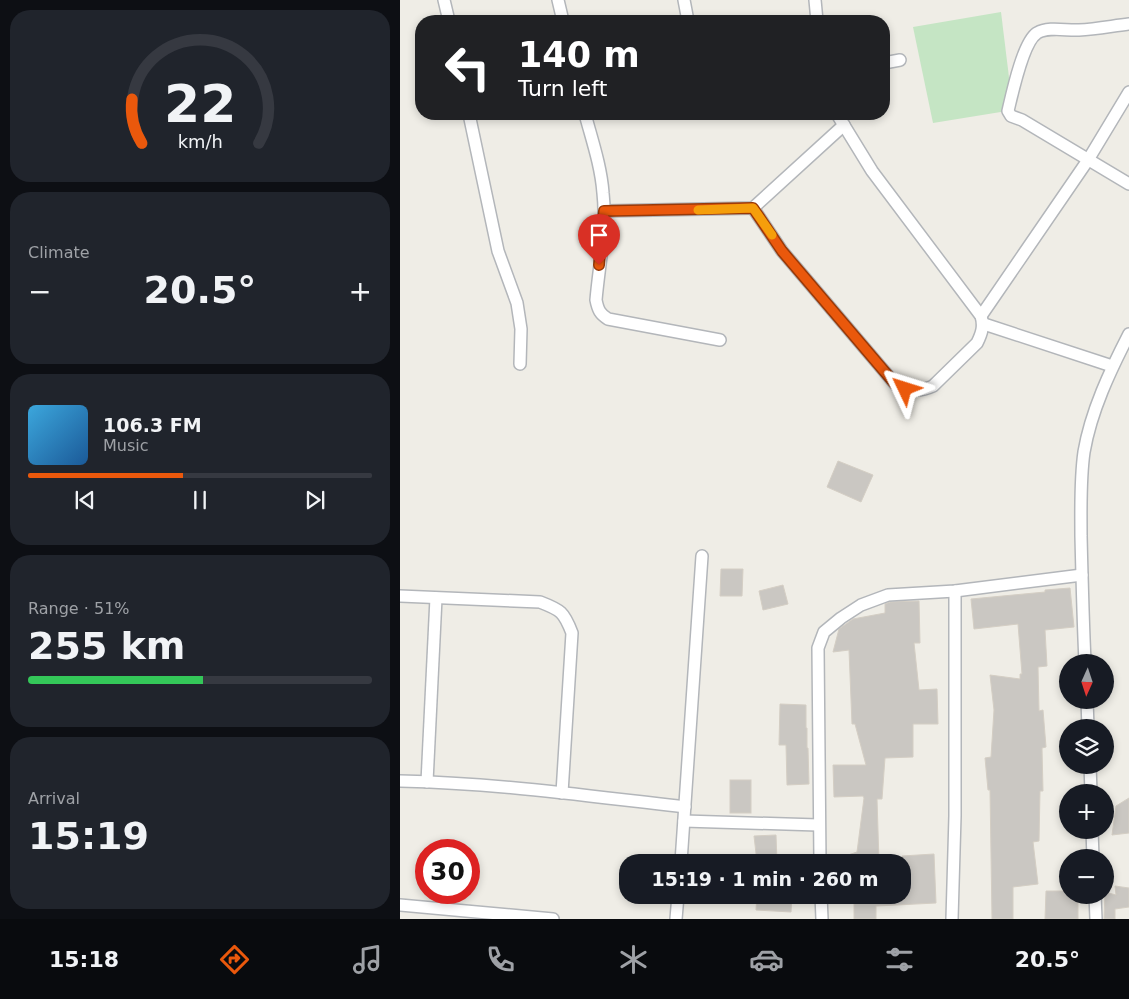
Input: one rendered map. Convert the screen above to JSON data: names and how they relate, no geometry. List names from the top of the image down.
{
  "north": "bottom",
  "page": {
    "turn": ["140 m", "Turn left"],
    "tile": [
      "Climate",
      ["Range · 51%", "255 km"],
      ["Arrival", "15:19"]
    ],
    "heat": ["−", "20.5°", "+"],
    "song": ["106.3 FM", "Music"],
    "map_buttons": ["+", "−"],
    "limit": "30",
    "trip": "15:19 · 1 min · 260 m",
    "tabs": ["15:18", "20.5°"],
    "gauge": ["22", "km/h"]
  }
}
